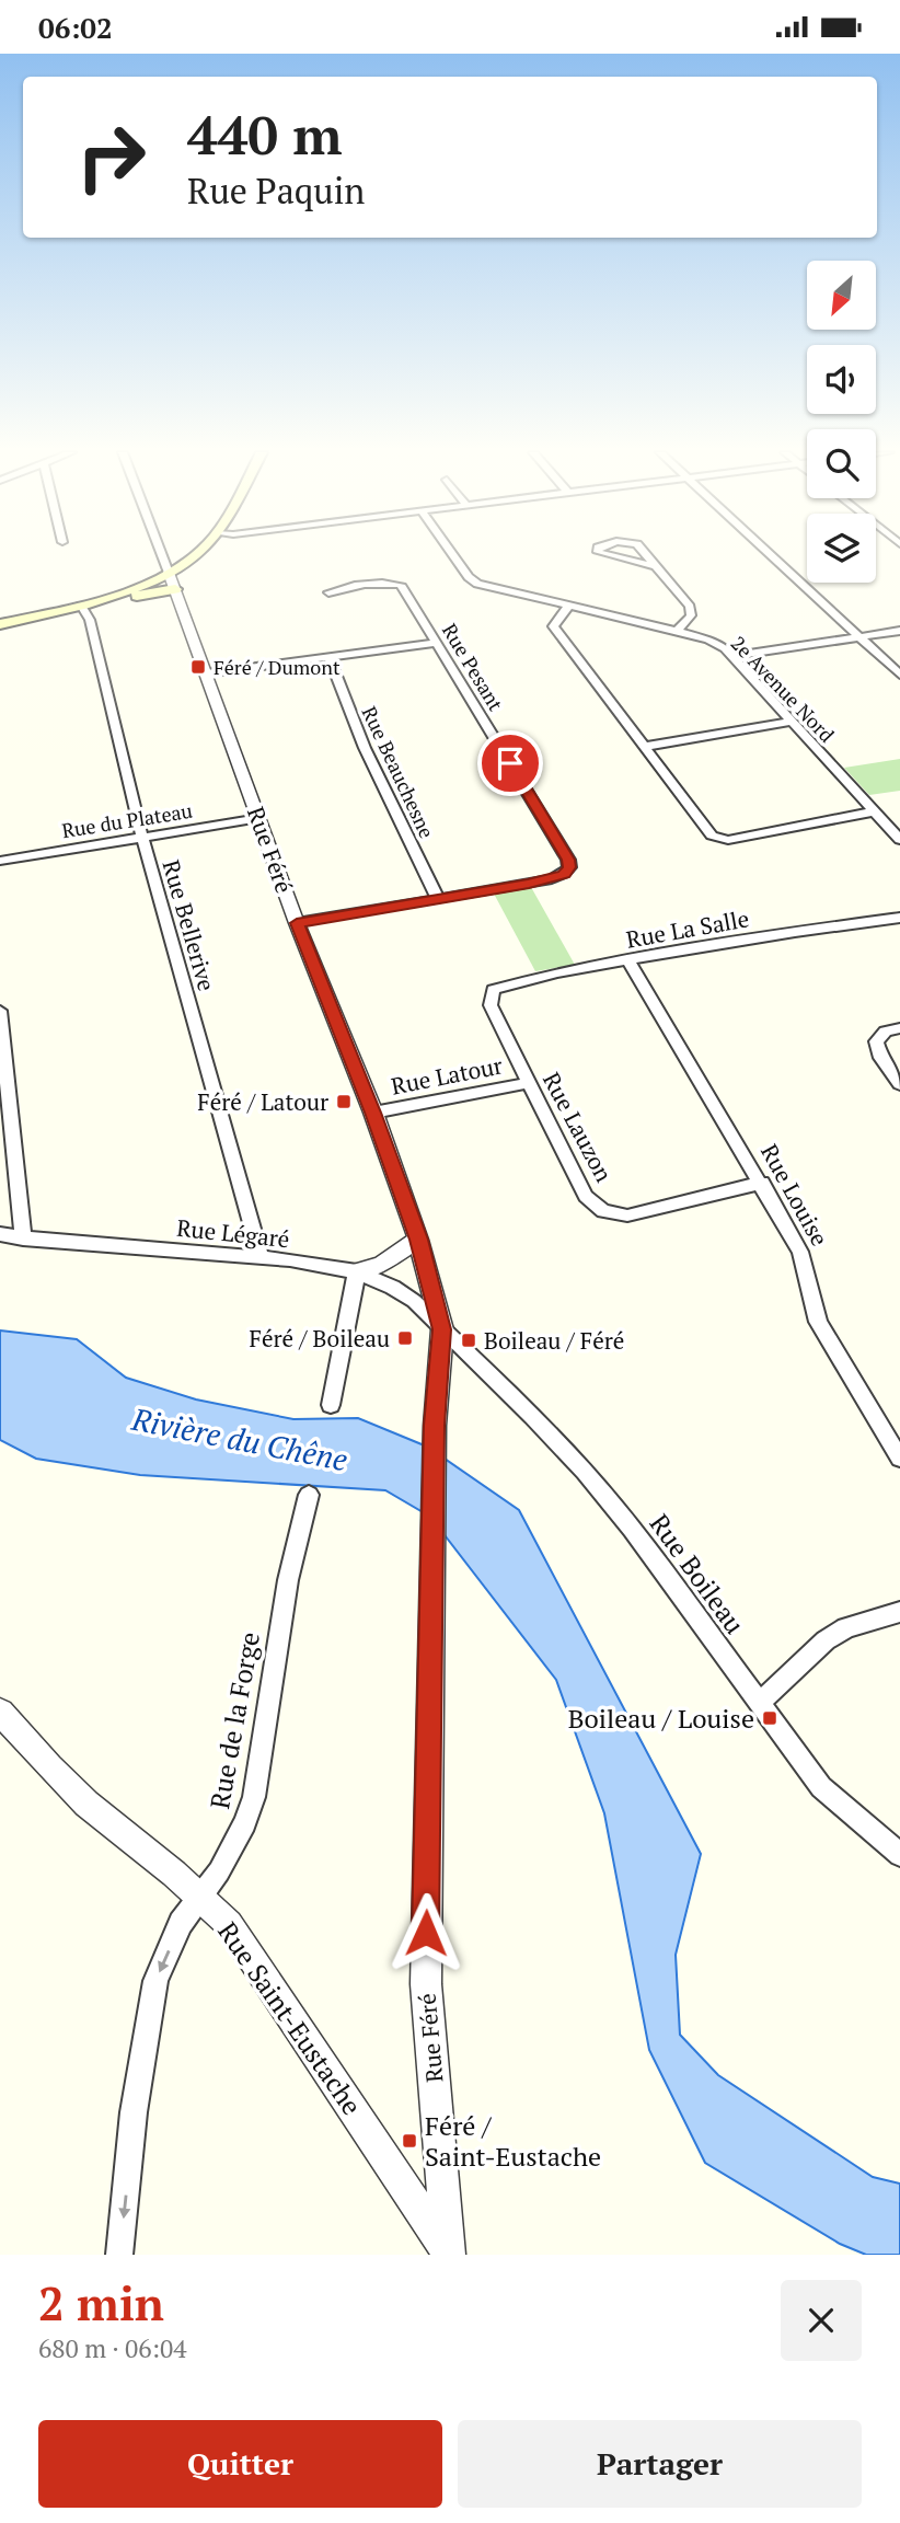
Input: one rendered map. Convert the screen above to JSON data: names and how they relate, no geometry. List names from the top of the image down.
{
  "streets": {
    "street": [
      "Rue Pesant",
      "2e Avenue Nord",
      "Rue Beauchesne",
      "Rue du Plateau",
      "Rue Féré",
      "Rue Bellerive",
      "Rue La Salle",
      "Rue Latour",
      "Rue Lauzon",
      "Rue Louise",
      "Rue Légaré",
      "Rue Boileau",
      "Rue de la Forge",
      "Rue Saint-Eustache"
    ]
  },
  "crossings": [
    ["Rue Pesant", "Rue Beauchesne"],
    ["Rue du Plateau", "Rue Féré"],
    ["Rue du Plateau", "Rue Bellerive"],
    ["Rue Féré", "Rue Latour"],
    ["Rue Féré", "Rue Légaré"],
    ["Rue Féré", "Rue Boileau"],
    ["Rue Féré", "Rue Saint-Eustache"],
    ["Rue Bellerive", "Rue Légaré"],
    ["Rue La Salle", "Rue Lauzon"],
    ["Rue La Salle", "Rue Louise"],
    ["Rue Latour", "Rue Lauzon"],
    ["Rue Lauzon", "Rue Louise"],
    ["Rue Légaré", "Rue Boileau"],
    ["Rue de la Forge", "Rue Saint-Eustache"]
  ],
  "one_way": ["Rue de la Forge"],
  "water": ["Rivière du Chêne"],
  "places": {
    "transit": [
      "Féré / Dumont",
      "Féré / Latour",
      "Féré / Boileau",
      "Boileau / Féré",
      "Boileau / Louise",
      "Féré / Saint-Eustache"
    ]
  },
  "north": "bottom left",
  "page": {
    "status": "06:02",
    "turn": ["440 m", "Rue Paquin"],
    "heading": ["2 min", "680 m · 06:04"],
    "buttons": ["Quitter", "Partager"]
  }
}
